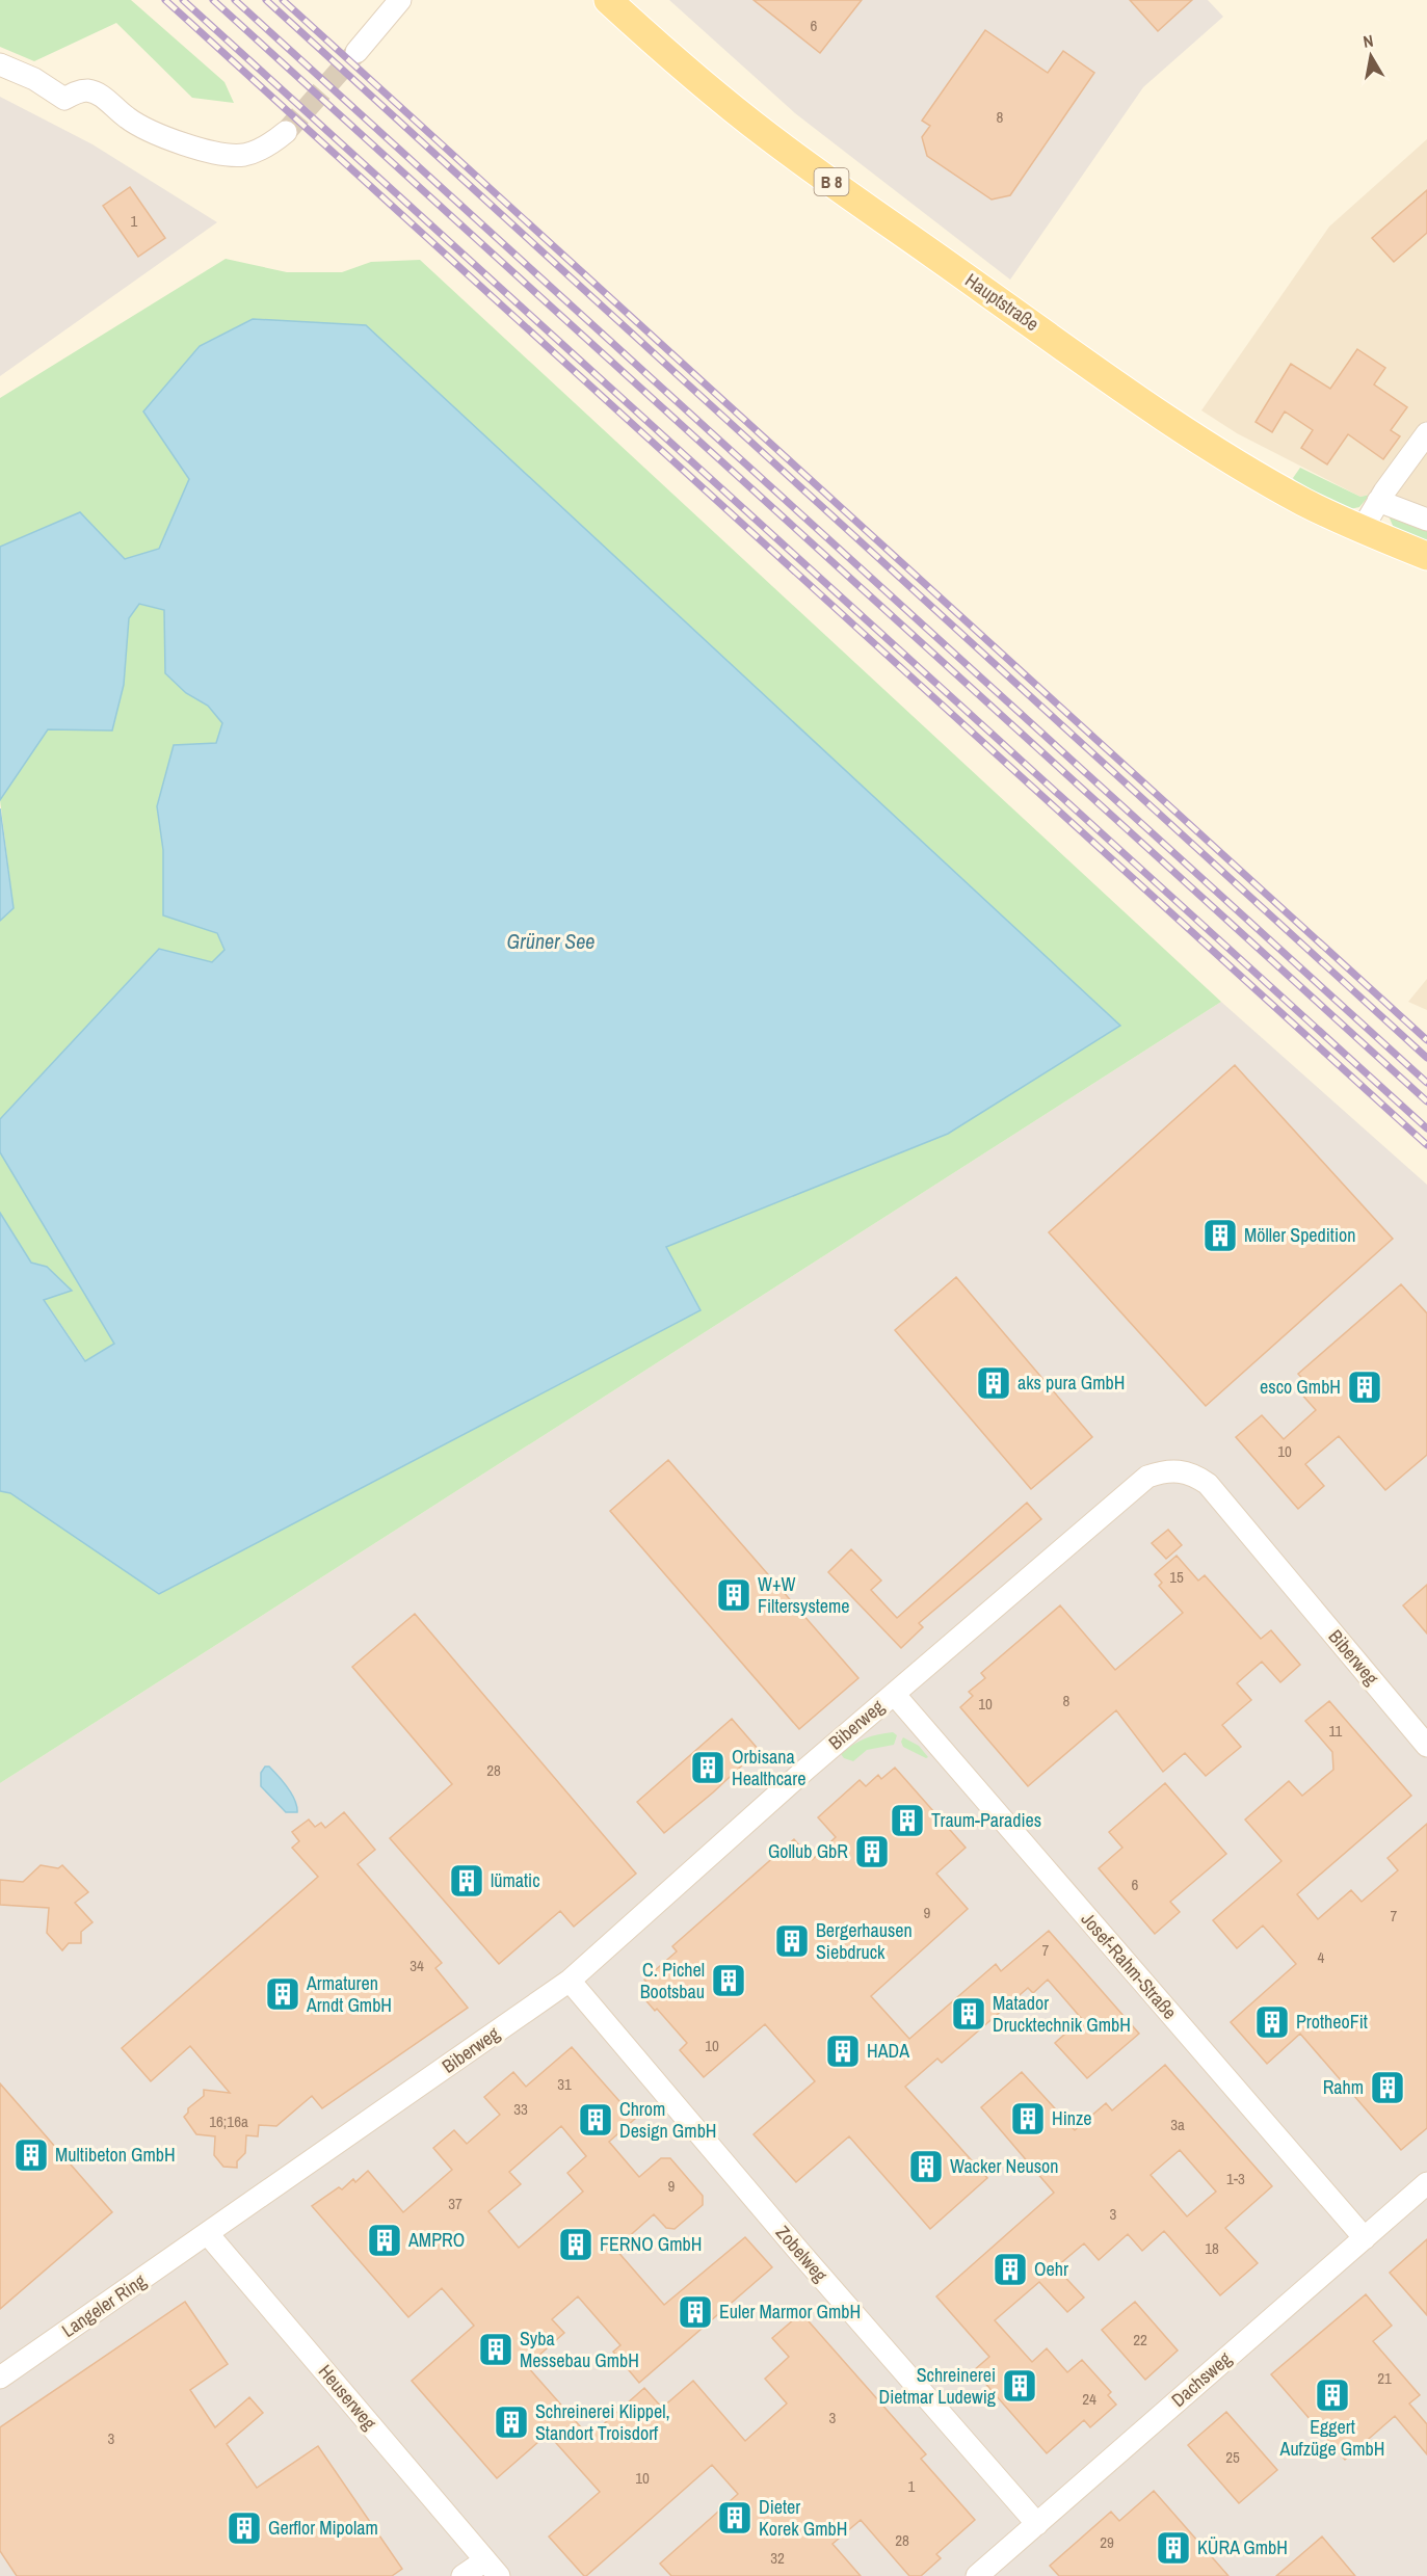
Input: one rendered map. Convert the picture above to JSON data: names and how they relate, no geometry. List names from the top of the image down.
{
  "streets": {
    "main road": ["B 8", "Hauptstraße"],
    "street": [
      "Biberweg",
      "Josef-Rahm-Straße",
      "Zobelweg",
      "Langeler Ring",
      "Dachsweg",
      "Heuserweg"
    ]
  },
  "crossings": [
    ["Biberweg", "Josef-Rahm-Straße"],
    ["Biberweg", "Zobelweg"],
    ["Biberweg", "Langeler Ring"],
    ["Biberweg", "Heuserweg"],
    ["Josef-Rahm-Straße", "Dachsweg"],
    ["Zobelweg", "Dachsweg"],
    ["Langeler Ring", "Heuserweg"]
  ],
  "water": ["Grüner See"],
  "places": {
    "building": [
      "Möller Spedition",
      "aks pura GmbH",
      "esco GmbH",
      "W+W Filtersysteme",
      "Orbisana Healthcare",
      "Traum-Paradies",
      "Gollub GbR",
      "lümatic",
      "Bergerhausen Siebdruck",
      "C. Pichel Bootsbau",
      "Armaturen Arndt GmbH",
      "Matador Drucktechnik GmbH",
      "ProtheoFit",
      "HADA",
      "Rahm",
      "Hinze",
      "Chrom Design GmbH",
      "Multibeton GmbH",
      "Wacker Neuson",
      "AMPRO",
      "FERNO GmbH",
      "Oehr",
      "Euler Marmor GmbH",
      "Syba Messebau GmbH",
      "Schreinerei Dietmar Ludewig",
      "Eggert Aufzüge GmbH",
      "Schreinerei Klippel, Standort Troisdorf",
      "Dieter Korek GmbH",
      "Gerflor Mipolam",
      "KÜRA GmbH"
    ]
  },
  "house_numbers": [
    "6",
    "8",
    "1",
    "10",
    "15",
    "8",
    "10",
    "11",
    "28",
    "6",
    "9",
    "7",
    "7",
    "4",
    "34",
    "10",
    "31",
    "33",
    "16;16a",
    "3a",
    "1-3",
    "9",
    "37",
    "3",
    "18",
    "22",
    "21",
    "24",
    "3",
    "3",
    "25",
    "10",
    "1",
    "28",
    "29",
    "32"
  ],
  "north": "top"
}
